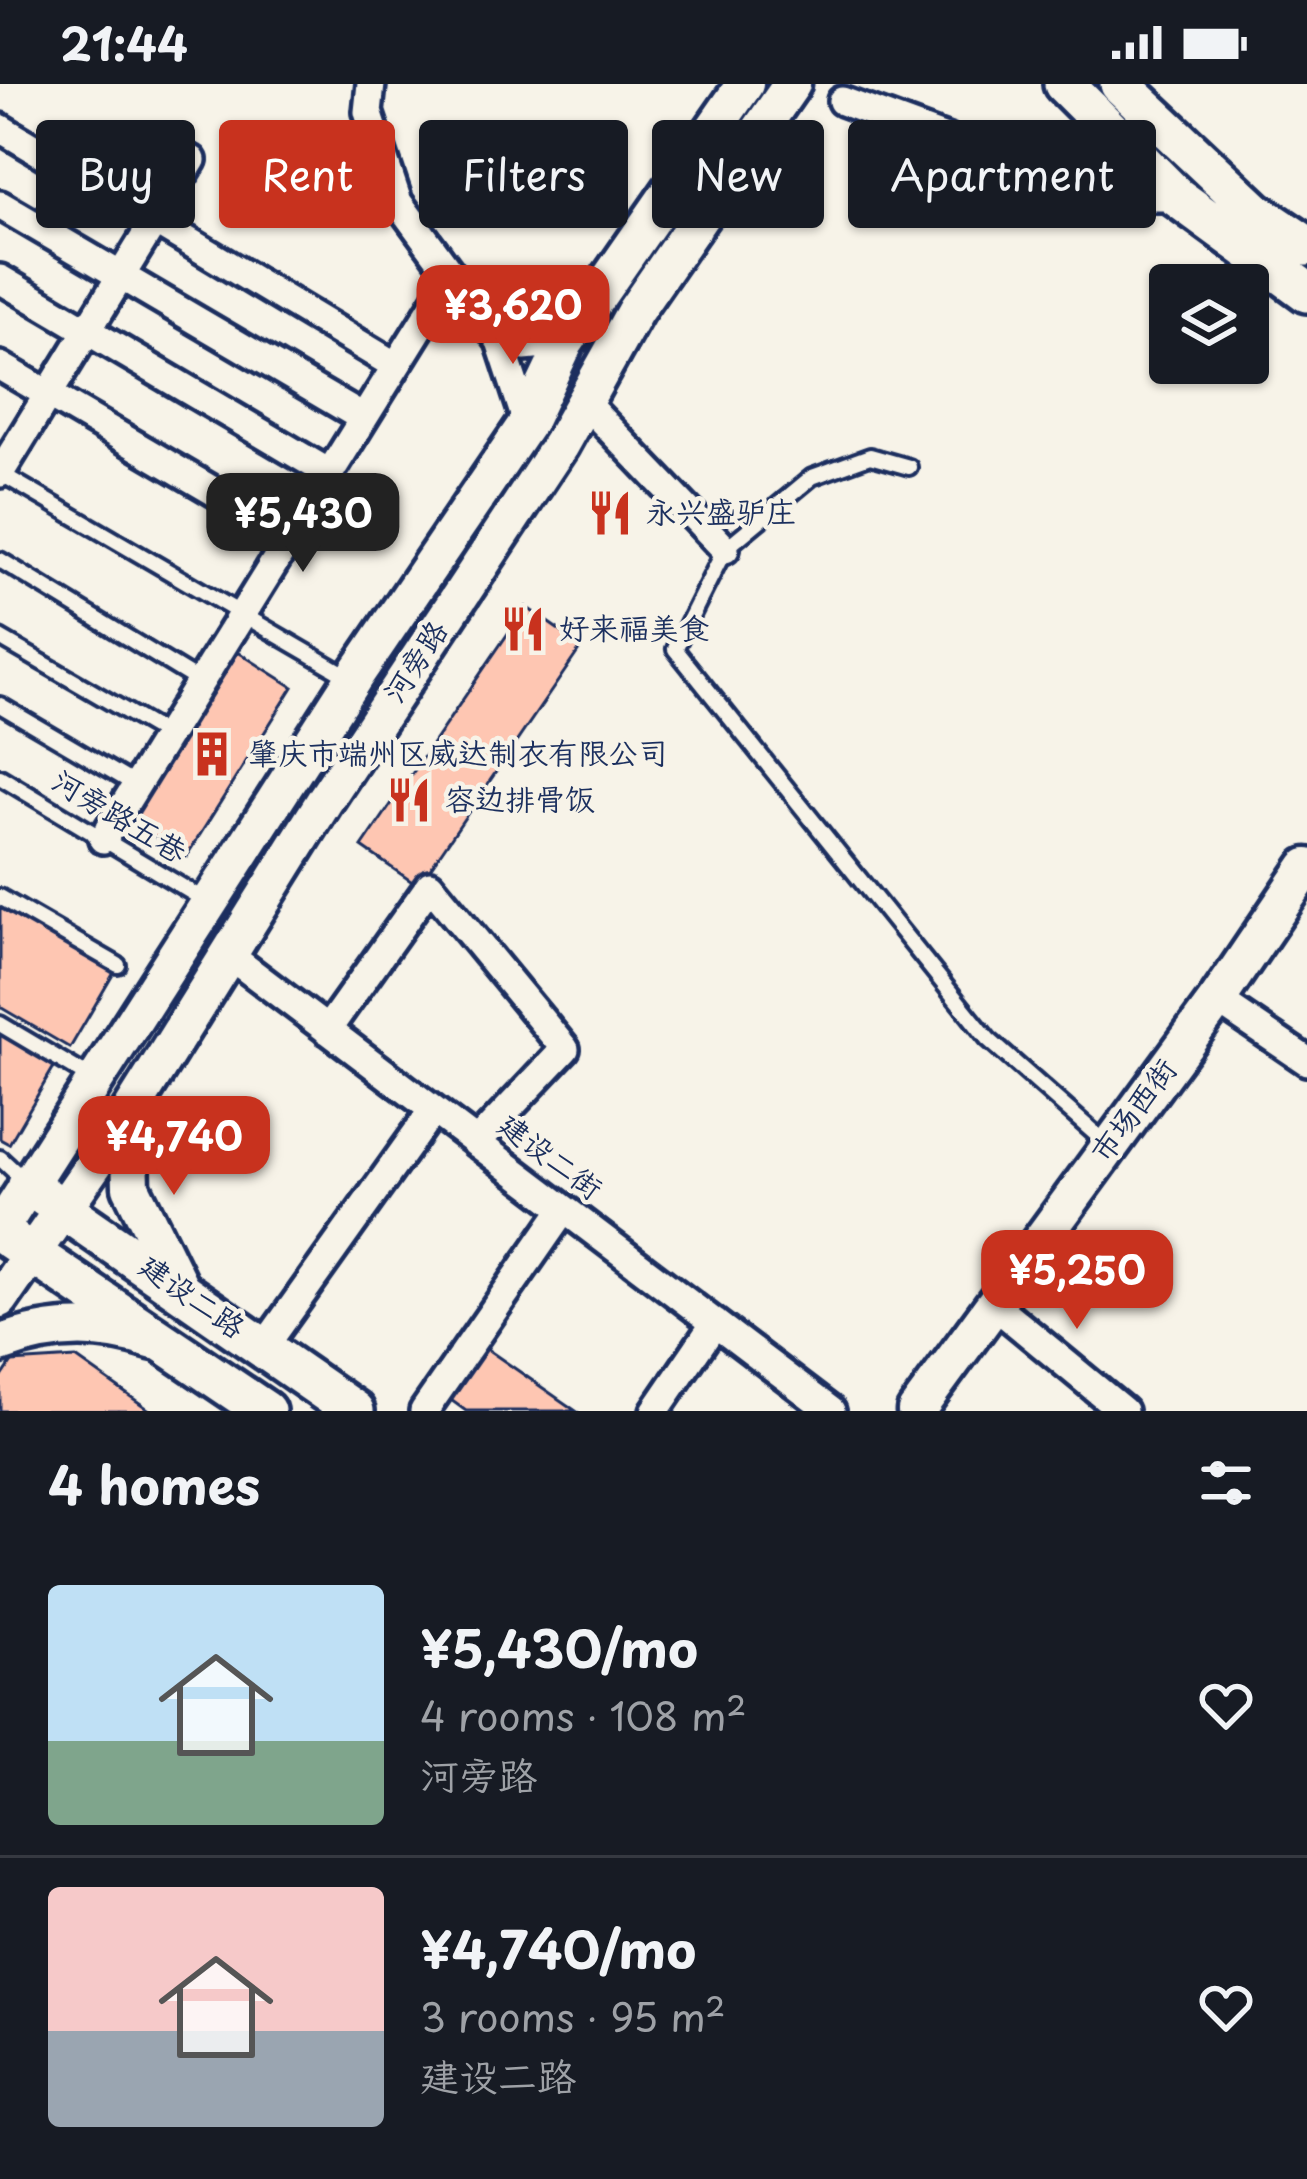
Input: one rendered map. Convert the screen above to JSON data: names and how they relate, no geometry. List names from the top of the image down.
{
  "streets": {
    "main road": ["建设二路"],
    "street": ["河旁路", "市场西街", "建设二街"],
    "lane": ["河旁路五巷"]
  },
  "crossings": [
    ["河旁路", "河旁路五巷"],
    ["河旁路", "建设二街"],
    ["河旁路", "建设二路"]
  ],
  "places": {
    "restaurant": ["永兴盛驴庄", "好来福美食", "容边排骨饭"],
    "building": ["肇庆市端州区威达制衣有限公司"]
  },
  "page": {
    "status": "21:44",
    "chip": [
      "Buy",
      "Rent",
      "Filters",
      "New",
      "Apartment"
    ],
    "price": [
      "¥3,620",
      "¥5,430",
      "¥4,740",
      "¥5,250"
    ],
    "heading": "4 homes",
    "list": [
      {
        "name": "¥5,430/mo",
        "note": "4 rooms · 108 m² · 河旁路"
      },
      {
        "name": "¥4,740/mo",
        "note": "3 rooms · 95 m² · 建设二路"
      }
    ]
  }
}
